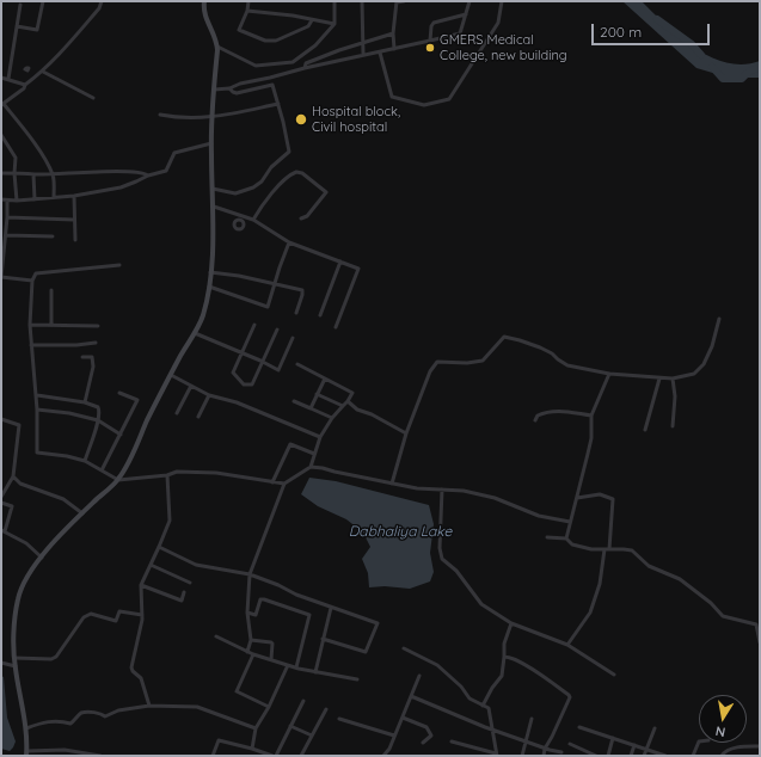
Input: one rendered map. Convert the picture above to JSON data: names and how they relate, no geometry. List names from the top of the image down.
{
  "water": ["Dabhaliya Lake"],
  "places": ["GMERS Medical College, new building", "Hospital block, Civil hospital"],
  "scale_bar": "200 m",
  "north": "bottom"
}
